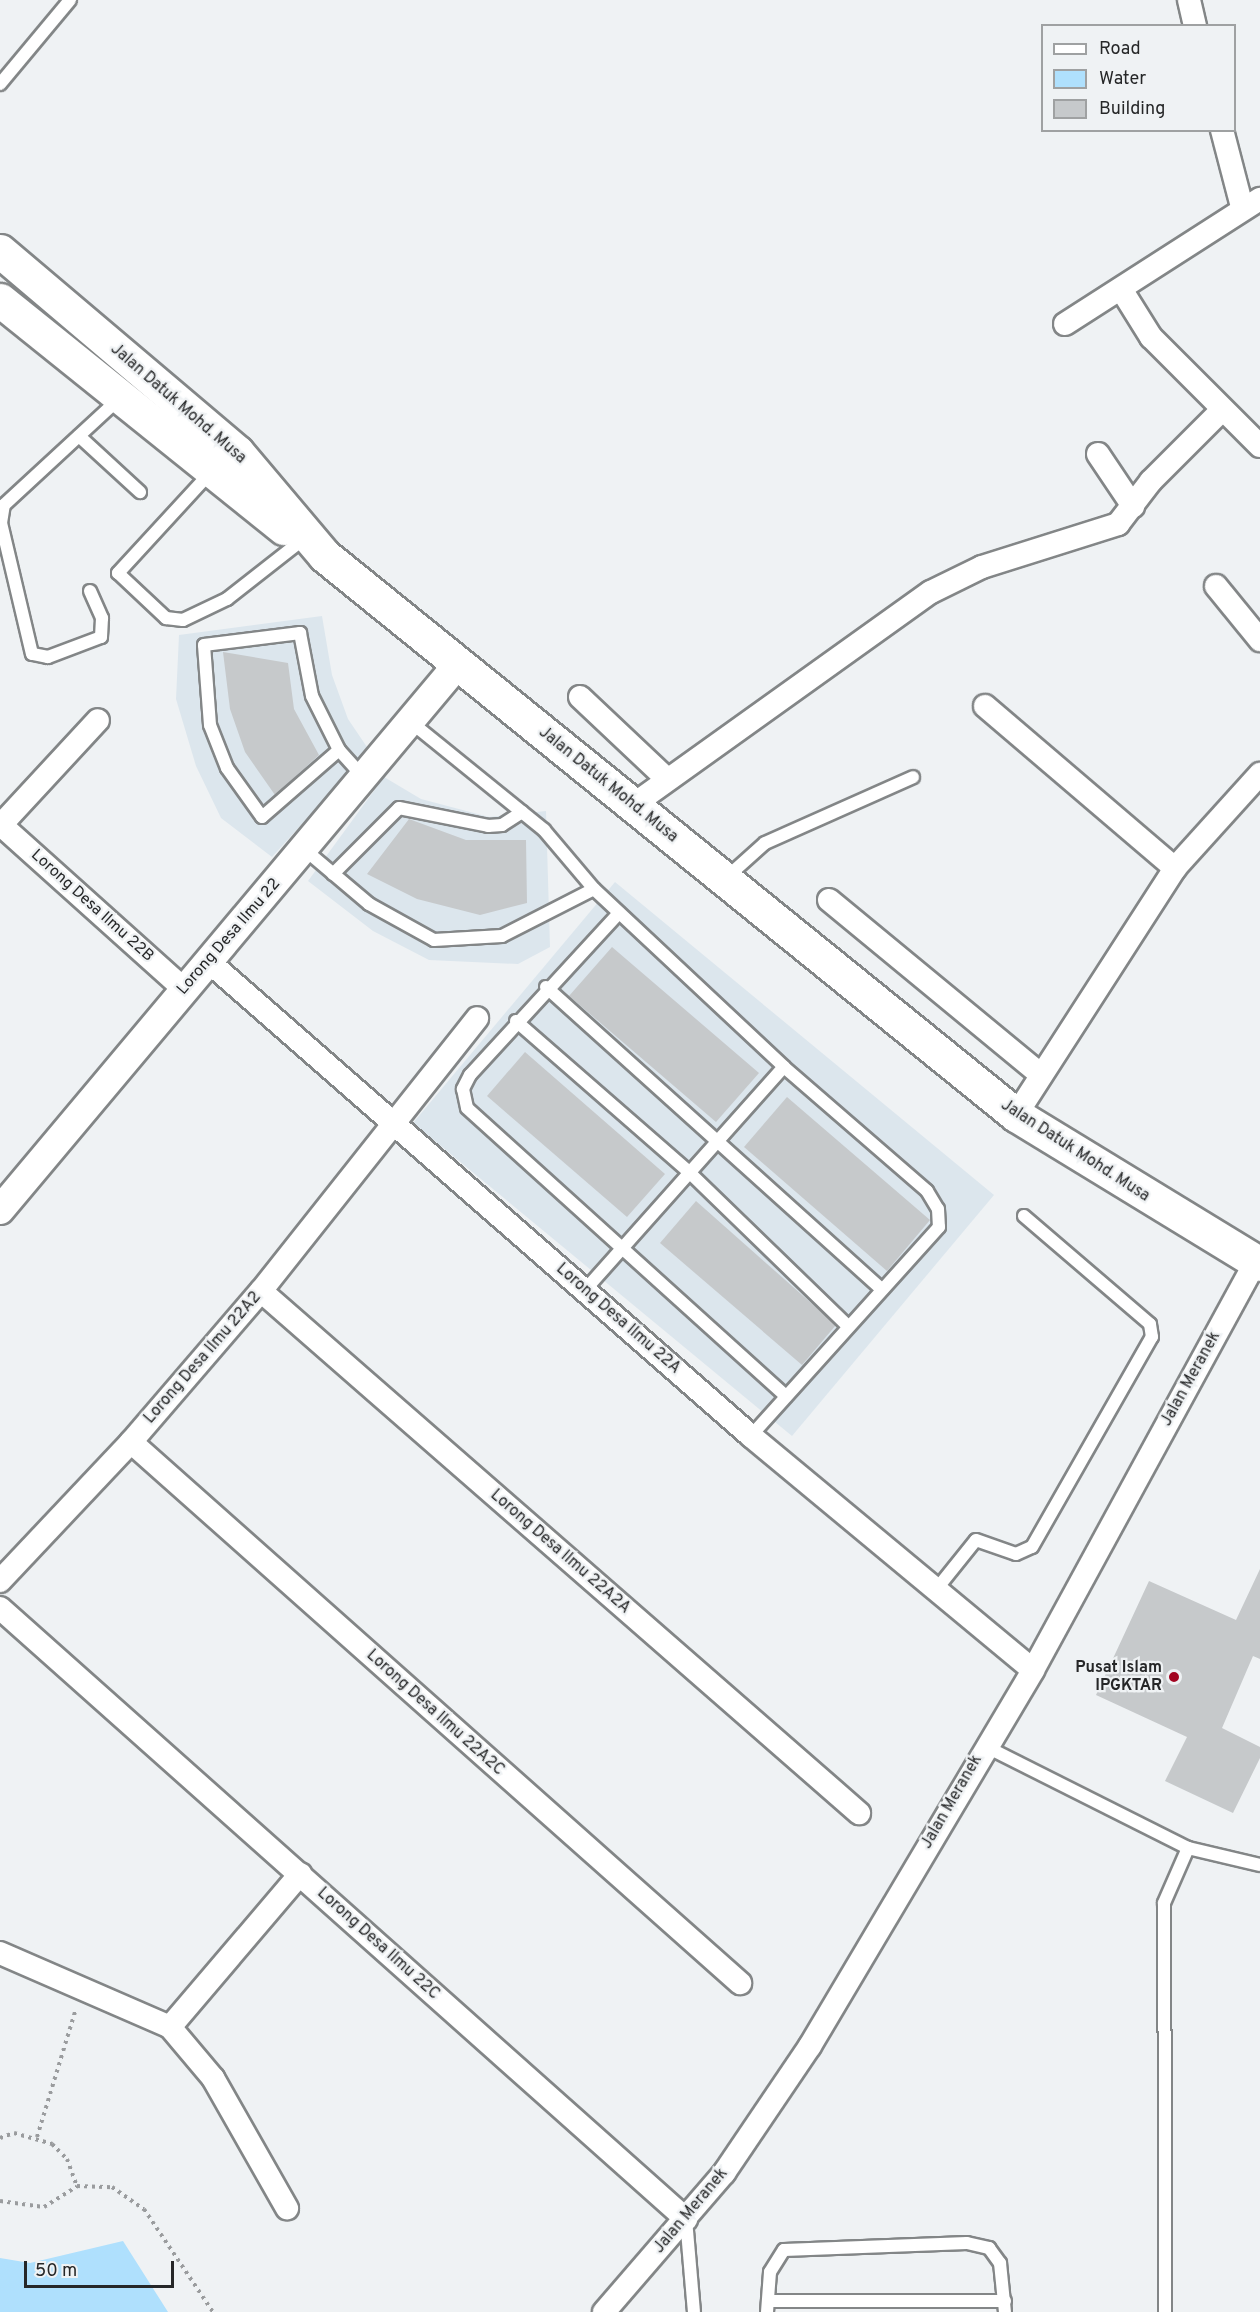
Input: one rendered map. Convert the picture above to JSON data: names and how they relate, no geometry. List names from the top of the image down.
{
  "streets": {
    "main road": ["Jalan Datuk Mohd. Musa"],
    "street": [
      "Lorong Desa Ilmu 22B",
      "Lorong Desa Ilmu 22",
      "Lorong Desa Ilmu 22A",
      "Lorong Desa Ilmu 22A2",
      "Jalan Meranek",
      "Lorong Desa Ilmu 22A2A",
      "Lorong Desa Ilmu 22A2C",
      "Lorong Desa Ilmu 22C"
    ]
  },
  "crossings": [
    ["Jalan Datuk Mohd. Musa", "Lorong Desa Ilmu 22"],
    ["Jalan Datuk Mohd. Musa", "Jalan Meranek"],
    ["Lorong Desa Ilmu 22B", "Lorong Desa Ilmu 22"],
    ["Lorong Desa Ilmu 22", "Lorong Desa Ilmu 22A"],
    ["Lorong Desa Ilmu 22A", "Lorong Desa Ilmu 22A2"],
    ["Lorong Desa Ilmu 22A", "Jalan Meranek"],
    ["Lorong Desa Ilmu 22A2", "Lorong Desa Ilmu 22A2A"],
    ["Lorong Desa Ilmu 22A2", "Lorong Desa Ilmu 22A2C"],
    ["Jalan Meranek", "Lorong Desa Ilmu 22C"]
  ],
  "places": ["Pusat Islam IPGKTAR"],
  "legend": ["Road", "Water", "Building"],
  "scale_bar": "50 m"
}
